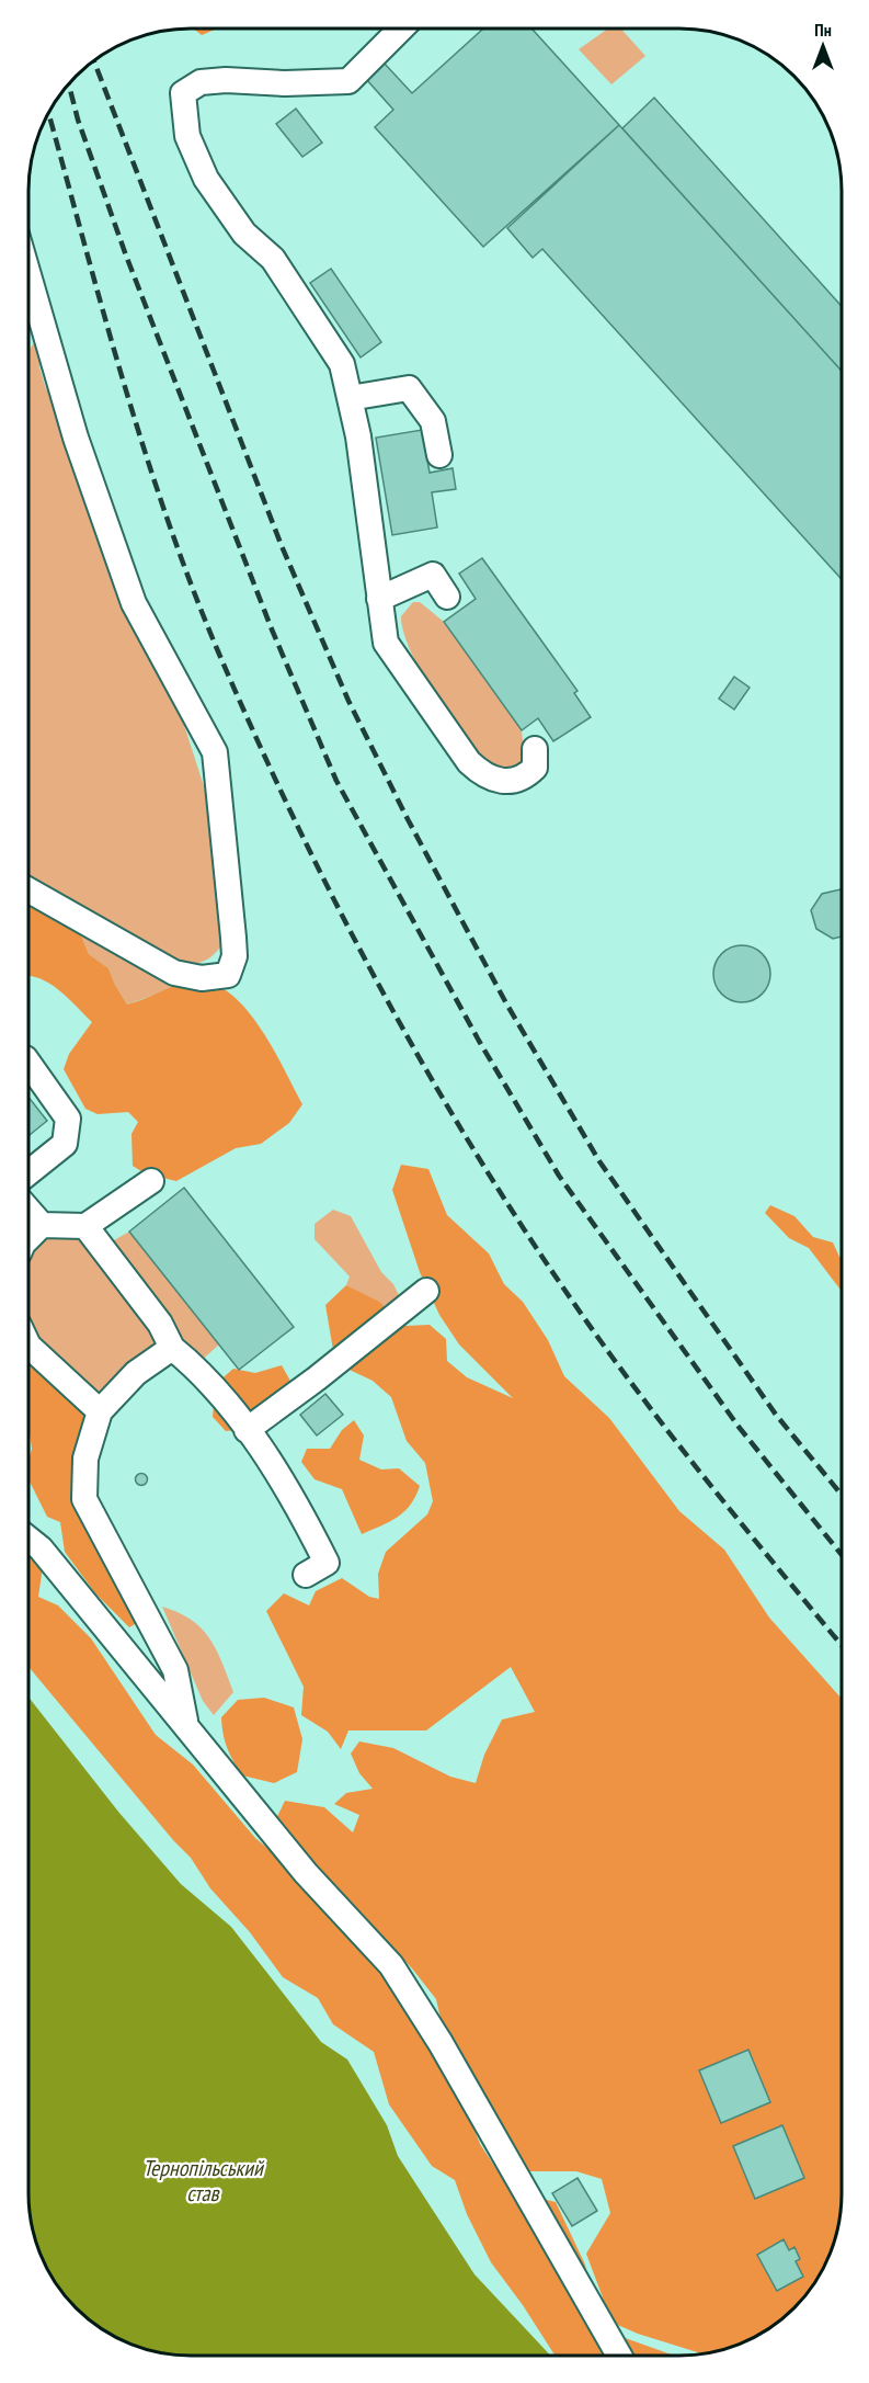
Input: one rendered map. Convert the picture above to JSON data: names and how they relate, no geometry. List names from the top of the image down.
{
  "water": ["Тернопільський став"],
  "north": "top"
}
